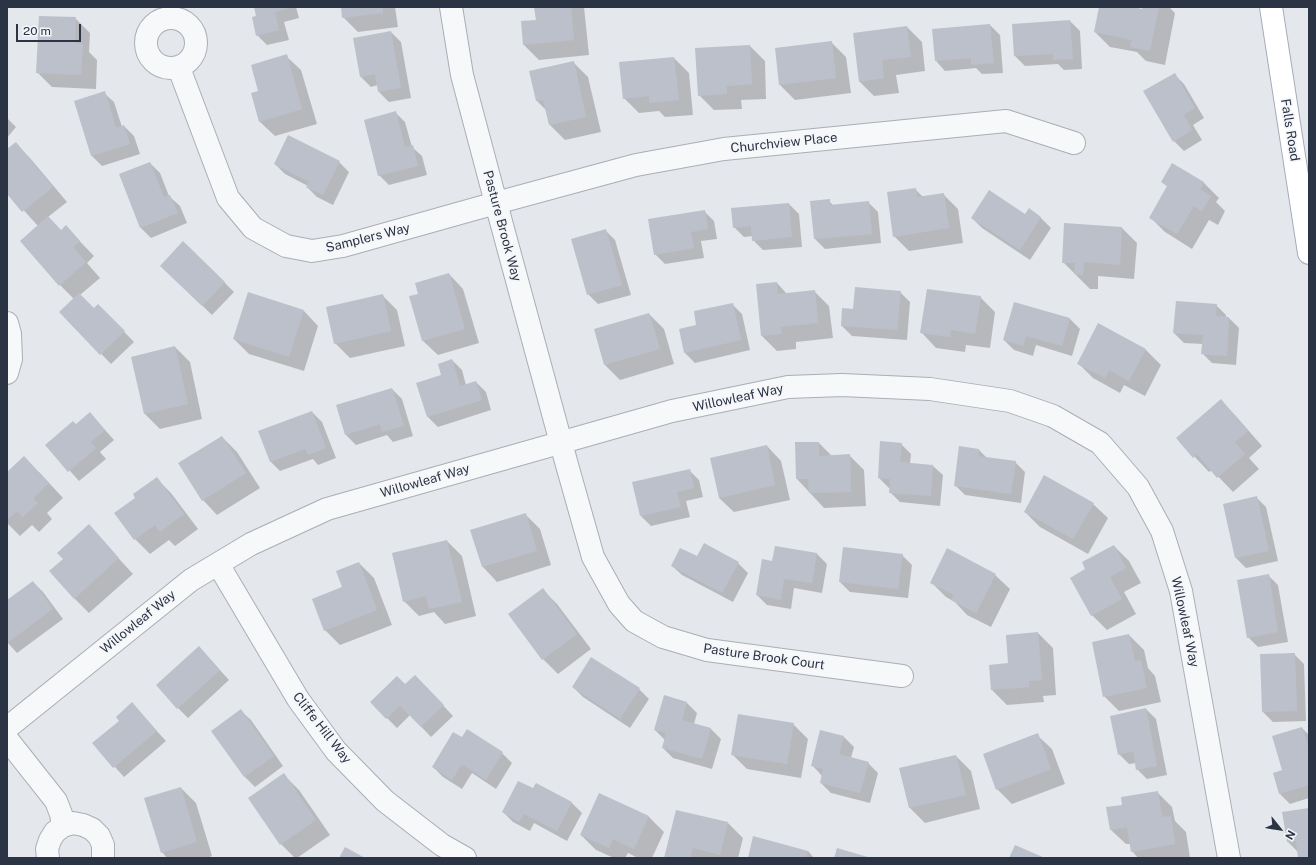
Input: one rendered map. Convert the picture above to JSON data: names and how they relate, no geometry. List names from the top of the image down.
{
  "streets": {
    "main road": ["Falls Road"],
    "street": [
      "Churchview Place",
      "Pasture Brook Way",
      "Samplers Way",
      "Willowleaf Way",
      "Pasture Brook Court",
      "Cliffe Hill Way"
    ]
  },
  "crossings": [
    ["Churchview Place", "Pasture Brook Way"],
    ["Churchview Place", "Samplers Way"],
    ["Pasture Brook Way", "Samplers Way"],
    ["Pasture Brook Way", "Willowleaf Way"],
    ["Pasture Brook Way", "Pasture Brook Court"],
    ["Willowleaf Way", "Pasture Brook Court"],
    ["Willowleaf Way", "Cliffe Hill Way"]
  ],
  "scale_bar": "20 m",
  "north": "bottom right"
}
